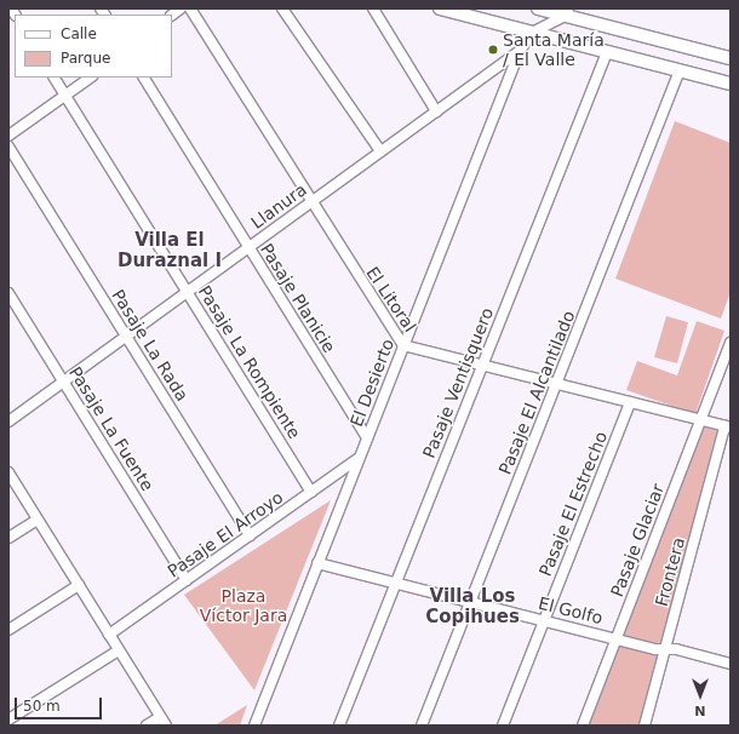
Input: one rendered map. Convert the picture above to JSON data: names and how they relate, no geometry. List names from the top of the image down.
{
  "streets": {
    "street": [
      "Llanura",
      "Pasaje Planicie",
      "El Litoral",
      "Pasaje La Rada",
      "Pasaje La Rompiente",
      "El Desierto",
      "Pasaje Ventisquero",
      "Pasaje El Alcantilado",
      "Pasaje La Fuente",
      "Pasaje El Estrecho",
      "Pasaje El Arroyo",
      "Pasaje Glaciar",
      "Frontera",
      "El Golfo"
    ]
  },
  "crossings": [
    ["Llanura", "Pasaje Planicie"],
    ["Llanura", "El Litoral"],
    ["Llanura", "Pasaje La Rada"],
    ["Llanura", "Pasaje La Rompiente"],
    ["Llanura", "El Desierto"],
    ["Llanura", "Pasaje La Fuente"],
    ["Pasaje Planicie", "El Desierto"],
    ["El Litoral", "El Desierto"],
    ["El Litoral", "Pasaje Ventisquero"],
    ["El Litoral", "Pasaje El Alcantilado"],
    ["El Litoral", "Pasaje El Estrecho"],
    ["El Litoral", "Pasaje Glaciar"],
    ["El Litoral", "Frontera"],
    ["Pasaje La Rada", "Pasaje El Arroyo"],
    ["Pasaje La Rompiente", "Pasaje El Arroyo"],
    ["El Desierto", "Pasaje El Arroyo"],
    ["El Desierto", "El Golfo"],
    ["Pasaje Ventisquero", "El Golfo"],
    ["Pasaje El Alcantilado", "El Golfo"],
    ["Pasaje La Fuente", "Pasaje El Arroyo"],
    ["Pasaje El Estrecho", "El Golfo"],
    ["Pasaje Glaciar", "El Golfo"],
    ["Frontera", "El Golfo"]
  ],
  "districts": ["Villa El Duraznal I", "Villa Los Copihues"],
  "parks": ["Plaza Víctor Jara"],
  "places": ["Santa María / El Valle"],
  "legend": ["Calle", "Parque"],
  "scale_bar": "50 m",
  "north": "bottom"
}
